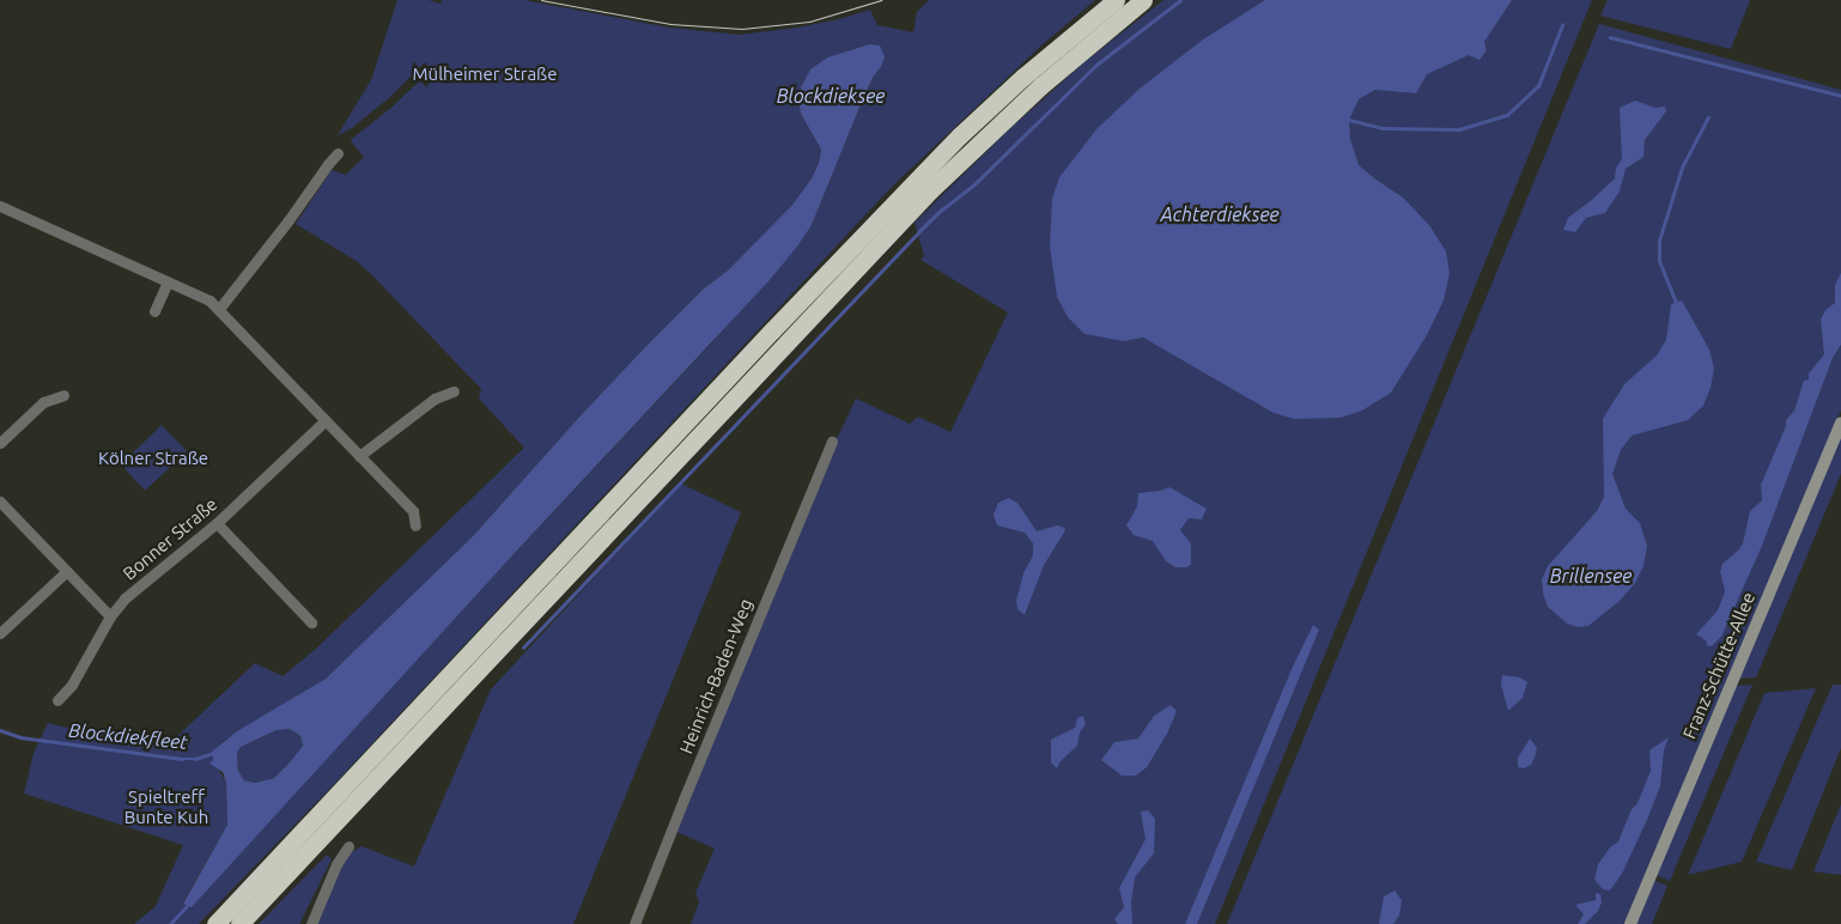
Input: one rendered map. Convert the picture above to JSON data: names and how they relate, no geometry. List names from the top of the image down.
{
  "streets": {
    "main road": ["Franz-Schütte-Allee"],
    "street": ["Bonner Straße", "Heinrich-Baden-Weg"]
  },
  "water": [
    "Blockdieksee",
    "Achterdieksee",
    "Brillensee",
    "Blockdiekfleet"
  ],
  "parks": ["Mülheimer Straße", "Kölner Straße", "Spieltreff Bunte Kuh"]
}
